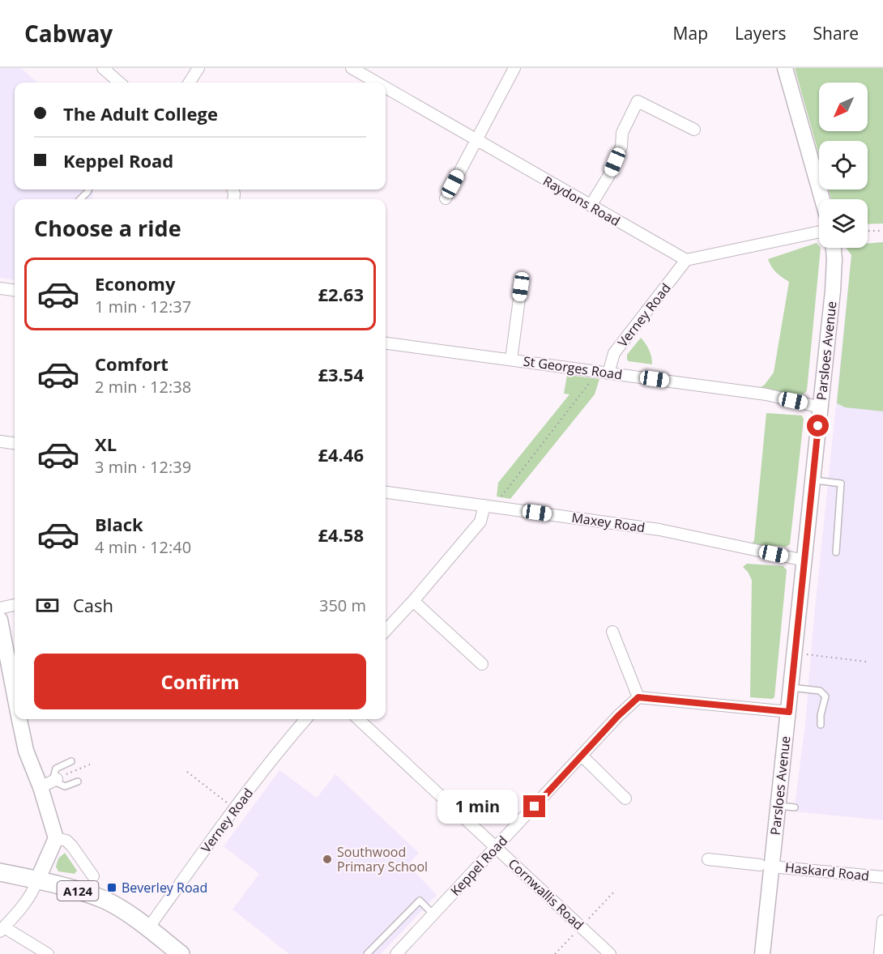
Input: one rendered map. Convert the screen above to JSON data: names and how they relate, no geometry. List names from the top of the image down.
{
  "streets": {
    "main road": ["A124"],
    "street": [
      "Raydons Road",
      "Verney Road",
      "Parsloes Avenue",
      "St Georges Road",
      "Maxey Road",
      "Keppel Road",
      "Haskard Road",
      "Cornwallis Road"
    ]
  },
  "crossings": [
    ["Raydons Road", "Verney Road"],
    ["Verney Road", "St Georges Road"],
    ["Verney Road", "A124"],
    ["Parsloes Avenue", "St Georges Road"],
    ["Parsloes Avenue", "Maxey Road"],
    ["Parsloes Avenue", "Haskard Road"],
    ["Keppel Road", "Cornwallis Road"]
  ],
  "places": {
    "other": ["Southwood Primary School"],
    "transit": ["Beverley Road"]
  },
  "north": "bottom left",
  "page": {
    "header": "Cabway",
    "nav": ["Map", "Layers", "Share"],
    "banner": ["The Adult College", "Keppel Road"],
    "heading": "Choose a ride",
    "list": [
      {
        "name": "Economy",
        "note": "1 min · 12:37",
        "value": "£2.63"
      },
      {
        "name": "Comfort",
        "note": "2 min · 12:38",
        "value": "£3.54"
      },
      {
        "name": "XL",
        "note": "3 min · 12:39",
        "value": "£4.46"
      },
      {
        "name": "Black",
        "note": "4 min · 12:40",
        "value": "£4.58"
      }
    ],
    "pay": ["Cash", "350 m"],
    "buttons": "Confirm",
    "bubble": "1 min"
  }
}
